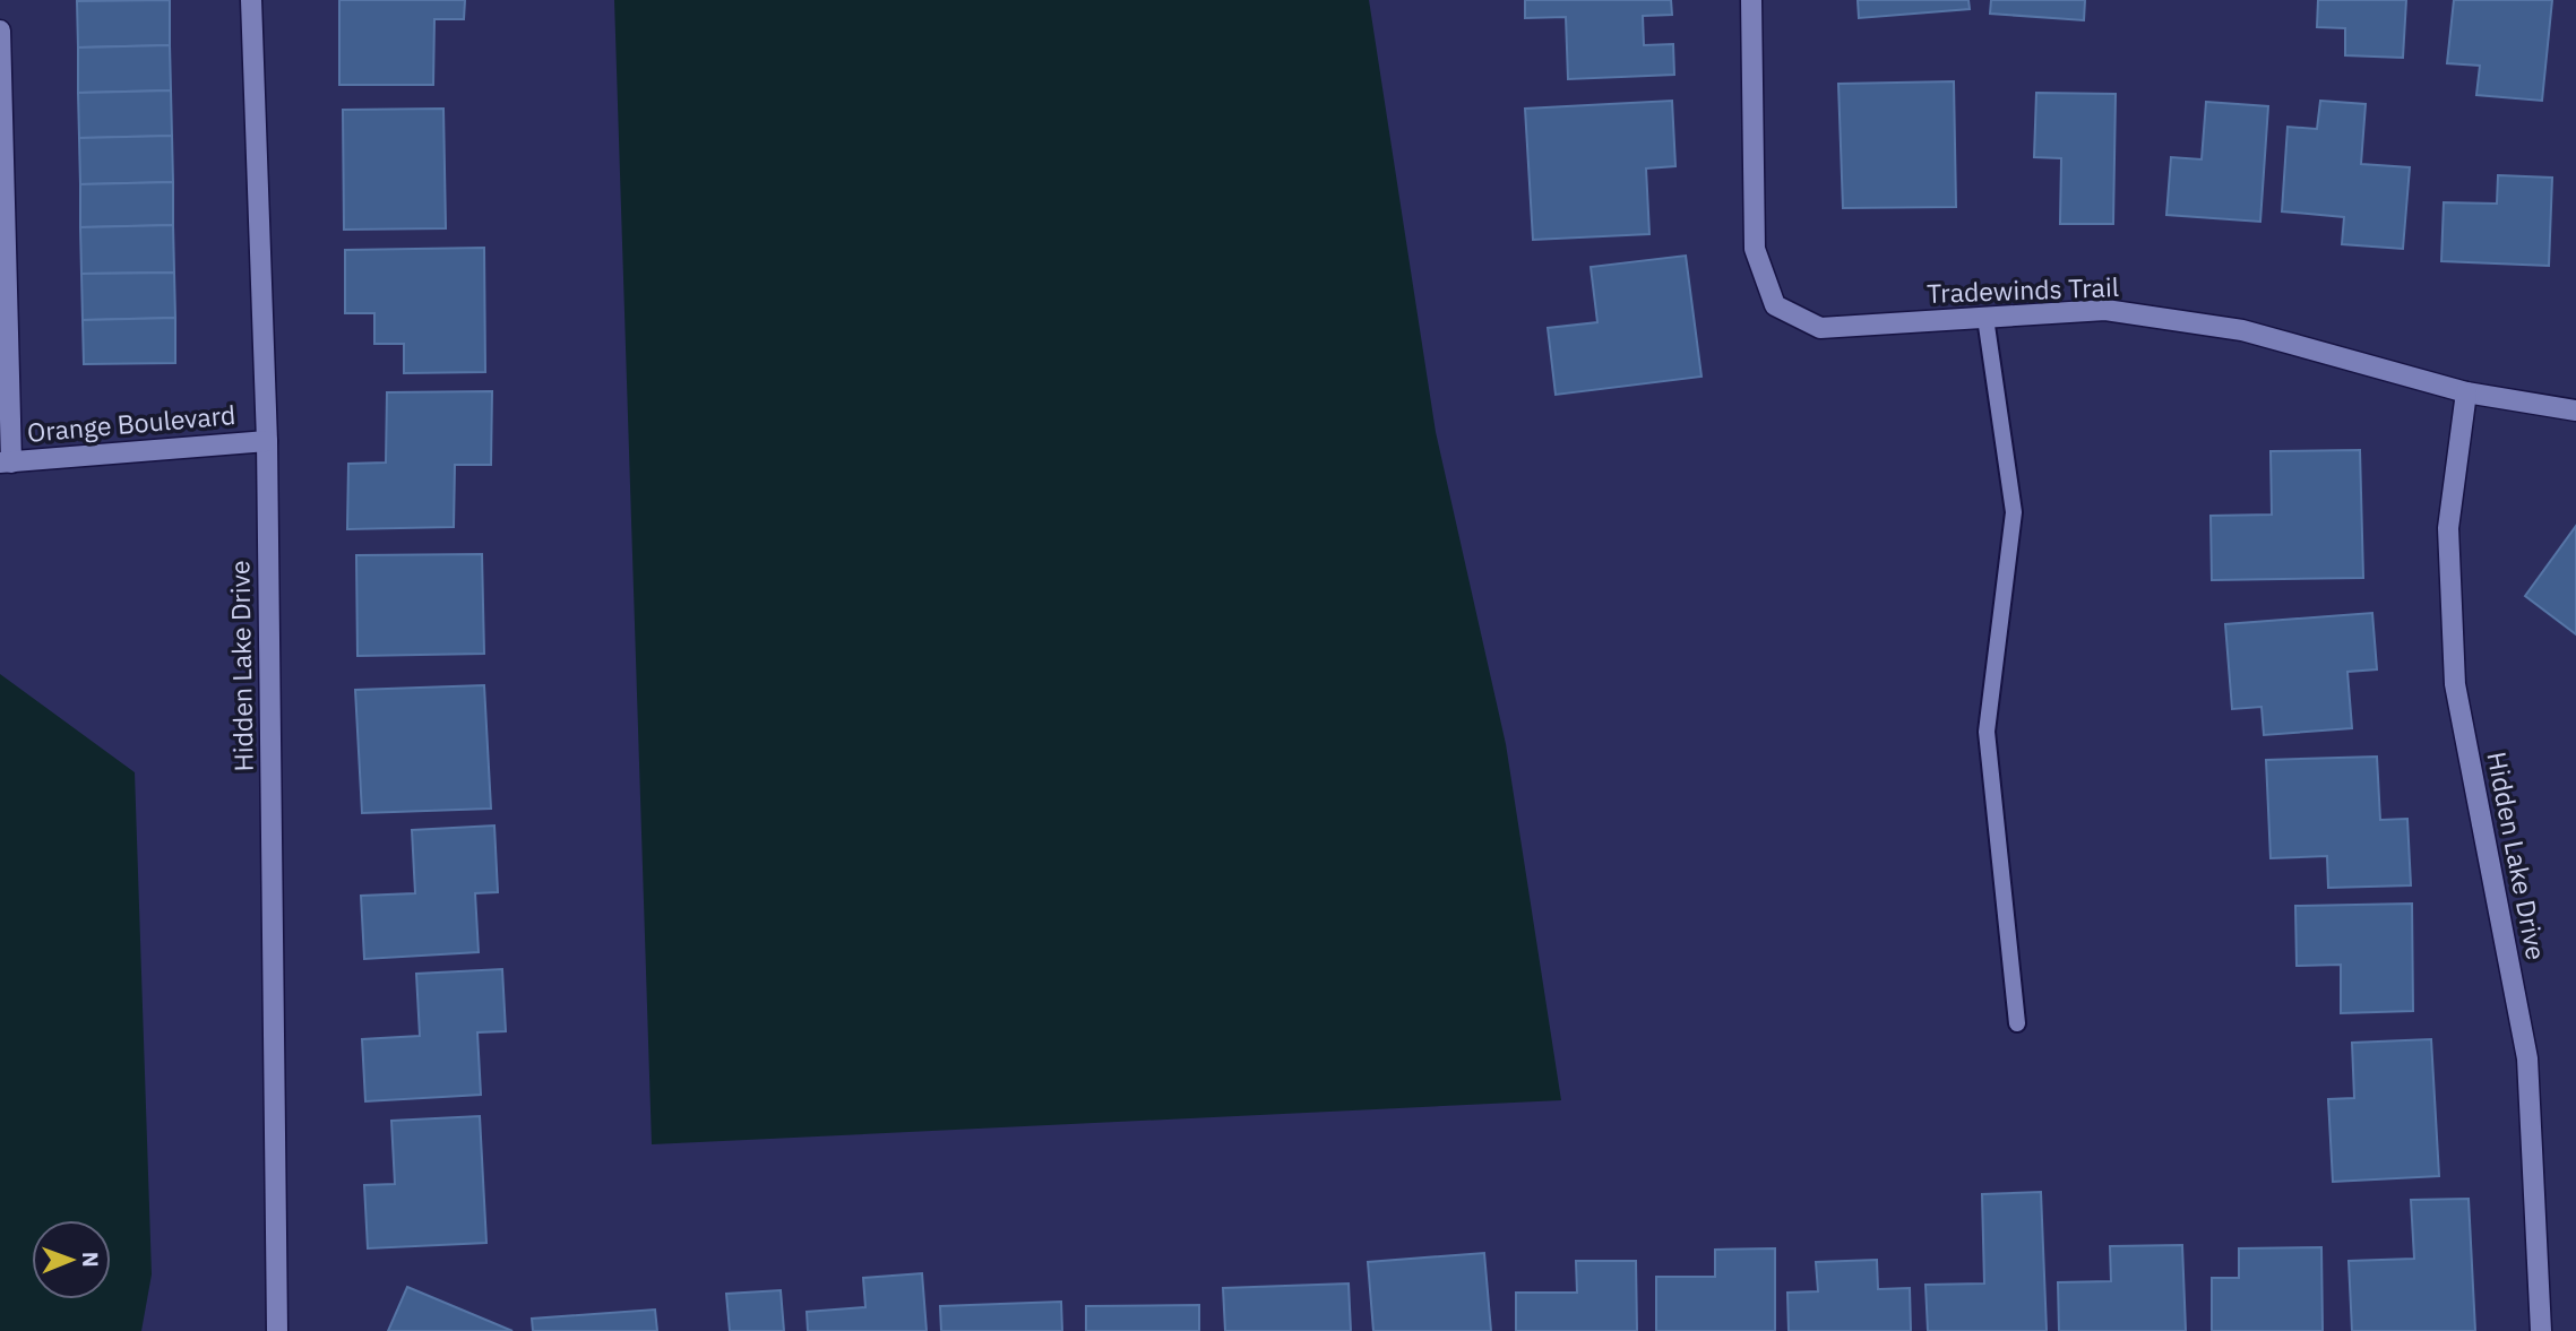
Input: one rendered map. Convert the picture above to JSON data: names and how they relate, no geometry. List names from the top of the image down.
{
  "streets": {
    "street": ["Tradewinds Trail", "Orange Boulevard", "Hidden Lake Drive"]
  },
  "crossings": [
    ["Tradewinds Trail", "Hidden Lake Drive"],
    ["Orange Boulevard", "Hidden Lake Drive"]
  ],
  "north": "right"
}
